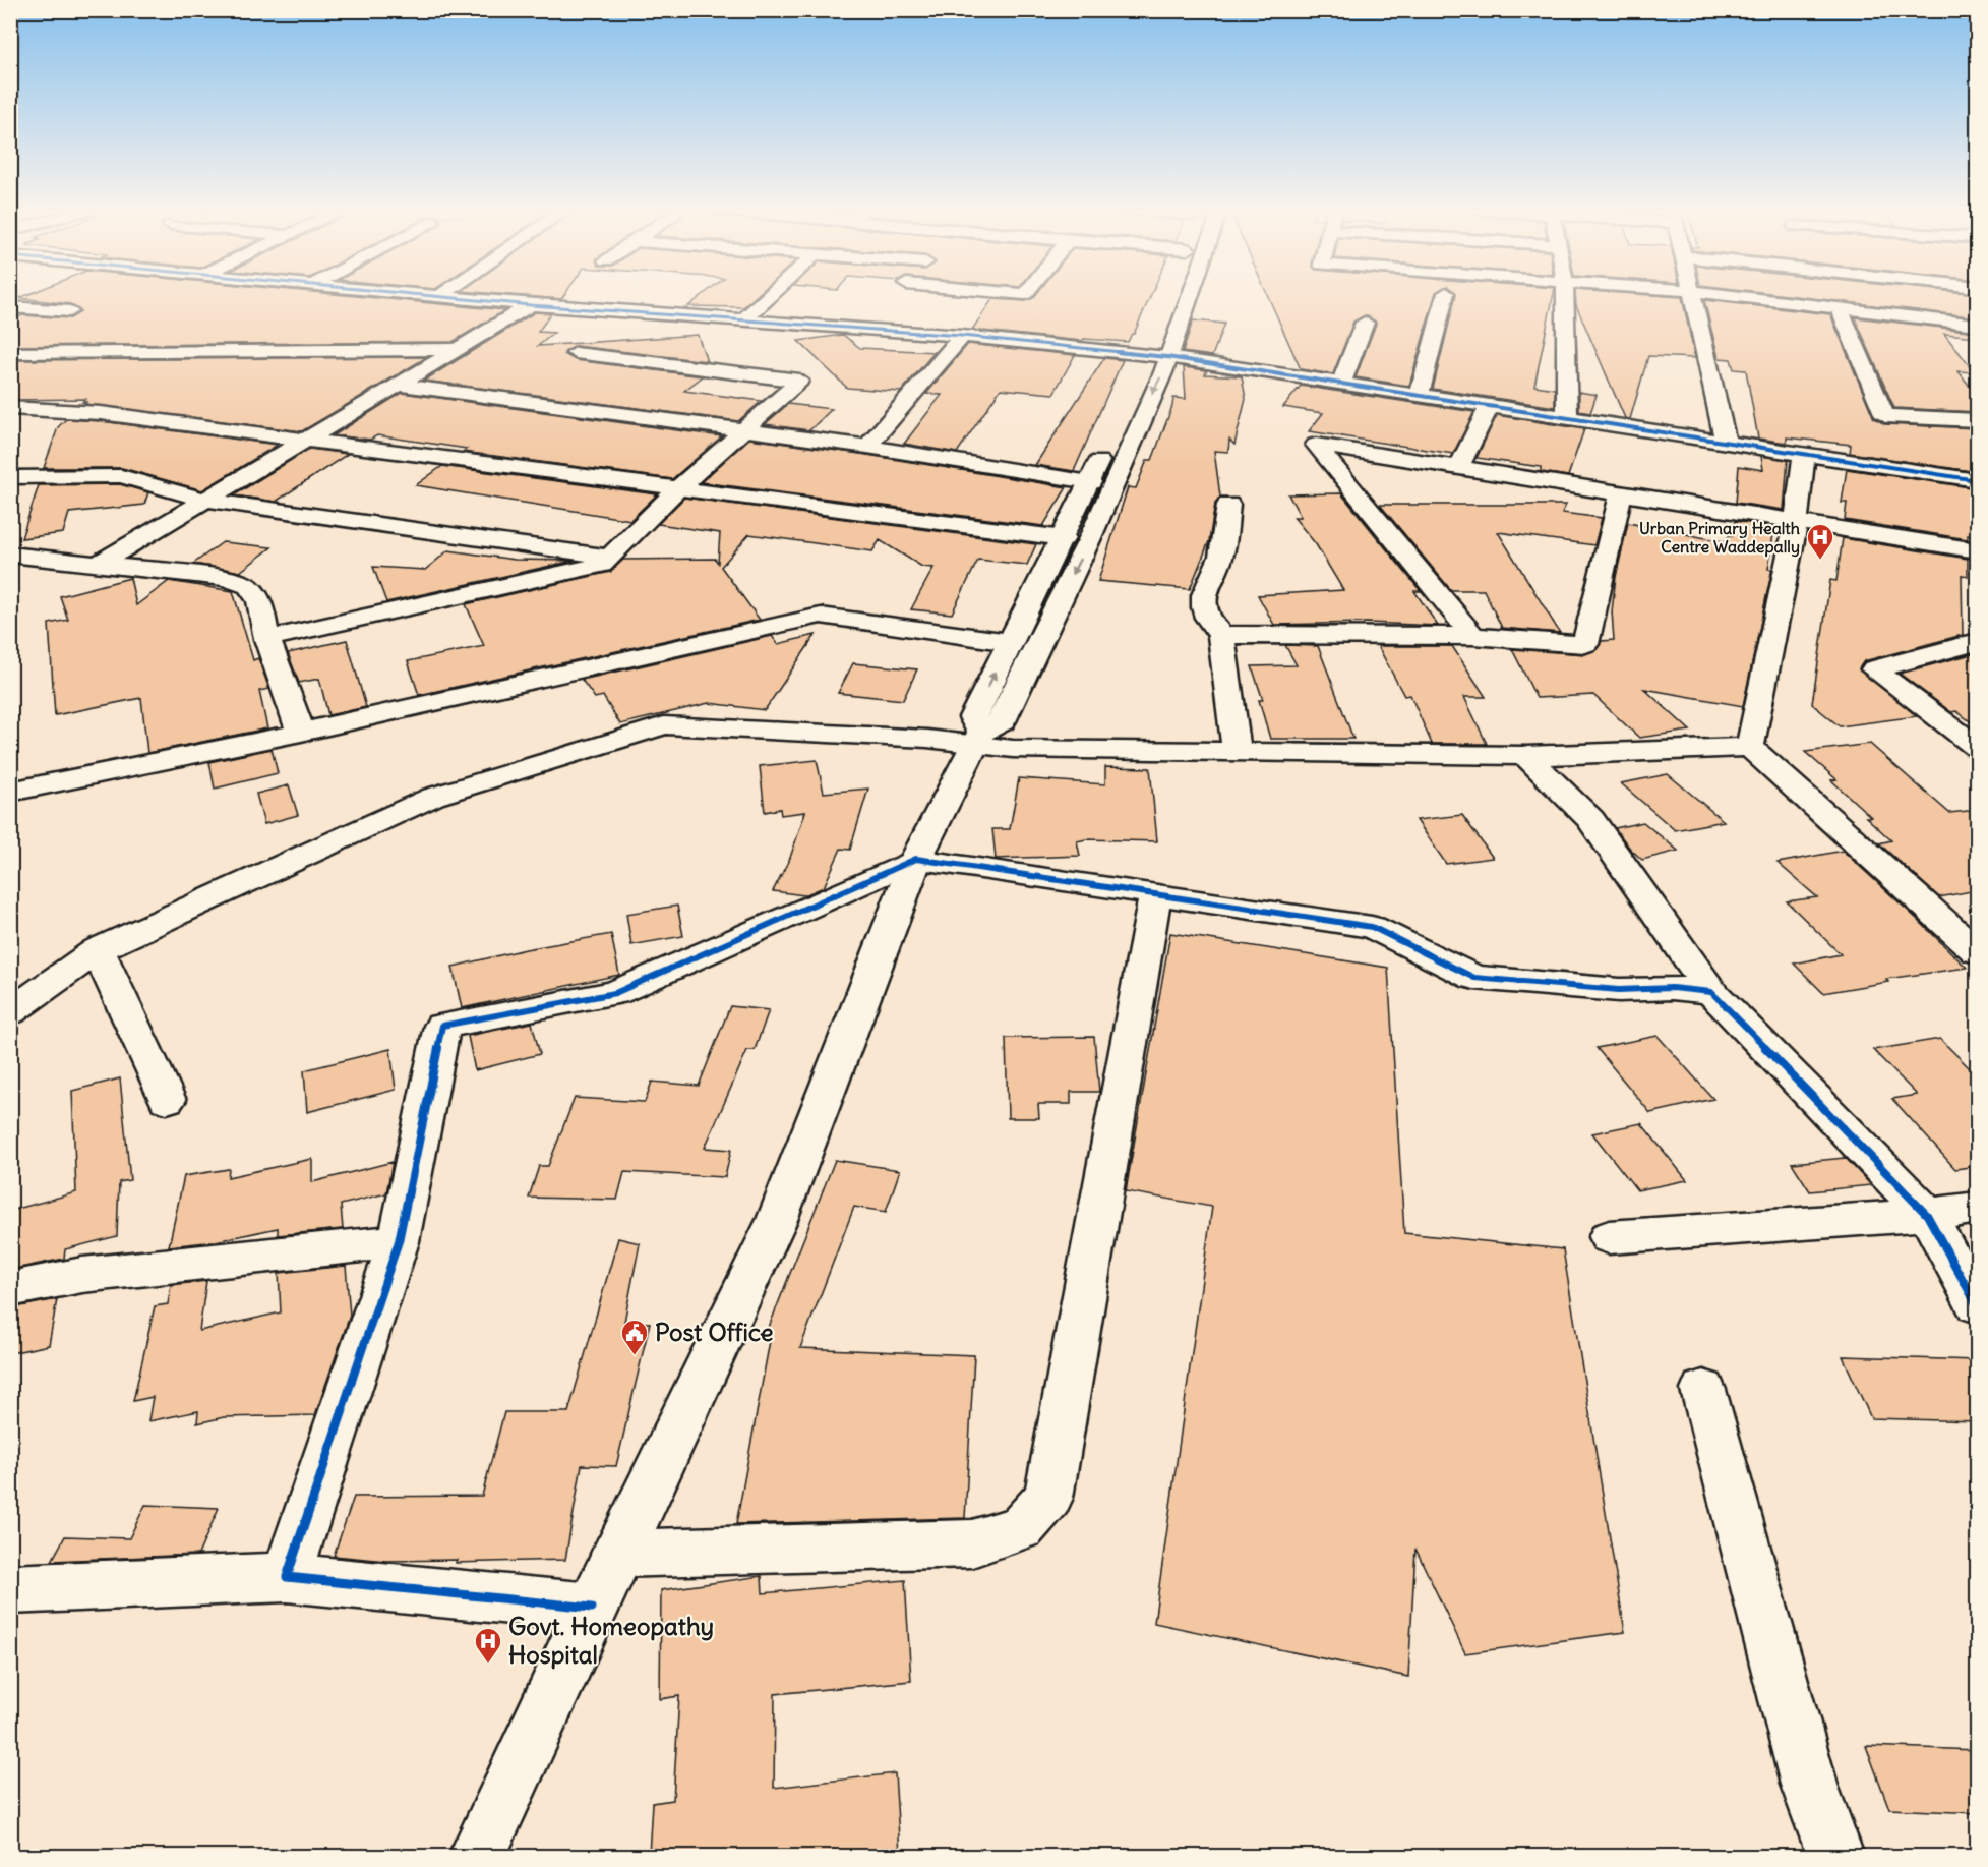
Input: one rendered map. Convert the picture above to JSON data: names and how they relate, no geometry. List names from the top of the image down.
{
  "places": {
    "hospital": ["Urban Primary Health Centre Waddepally", "Govt. Homeopathy Hospital"],
    "public building": ["Post Office"]
  }
}
